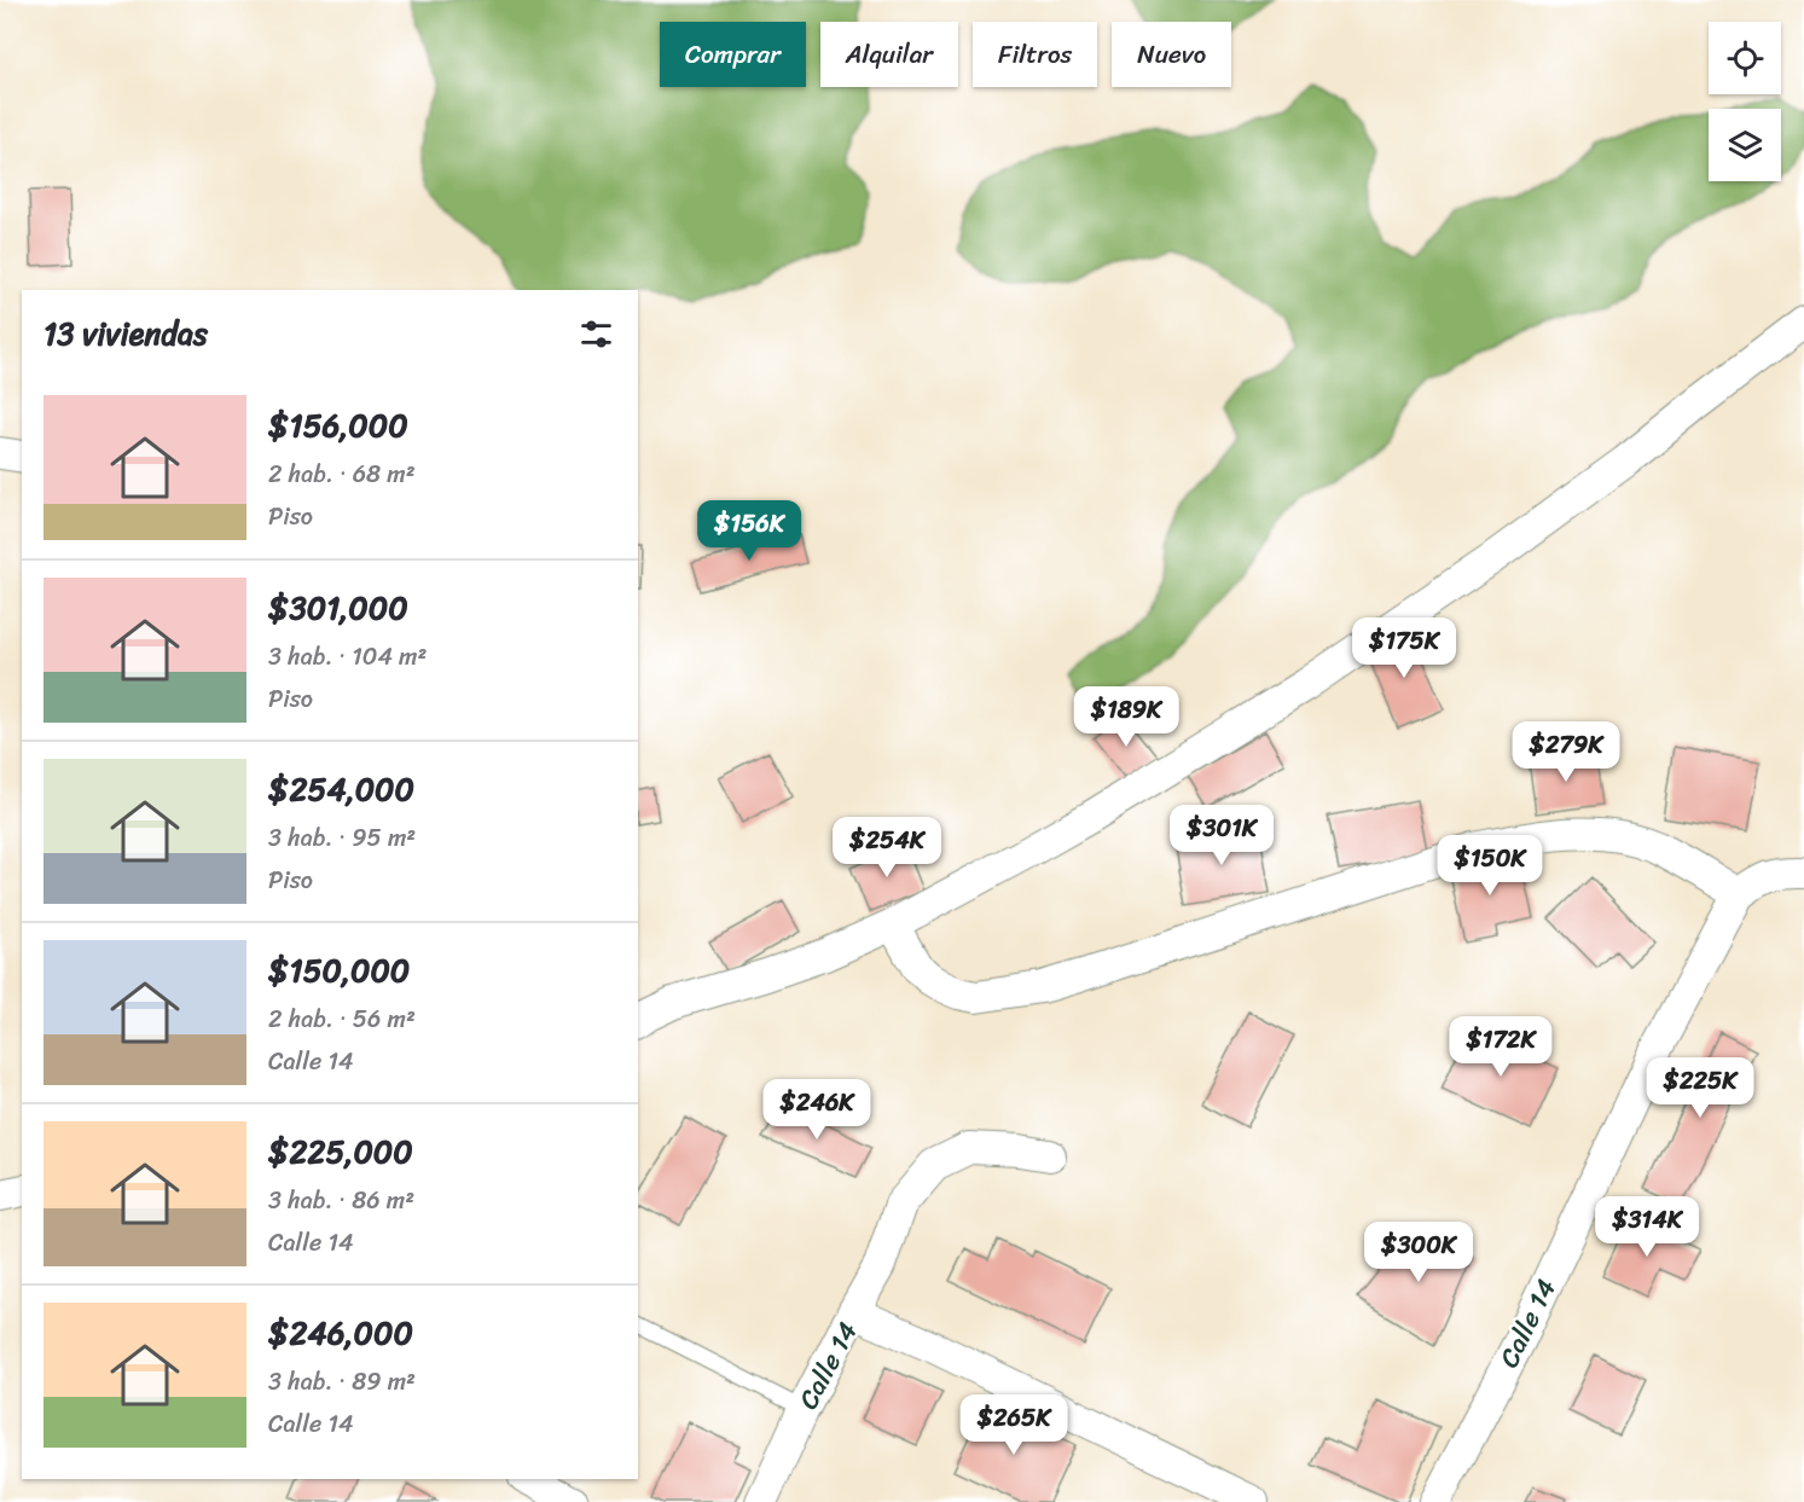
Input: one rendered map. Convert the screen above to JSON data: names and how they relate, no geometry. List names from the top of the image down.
{
  "streets": {
    "street": ["Calle 14"]
  },
  "page": {
    "chip": [
      "Comprar",
      "Alquilar",
      "Filtros",
      "Nuevo"
    ],
    "heading": "13 viviendas",
    "list": [
      {
        "name": "$156,000",
        "note": "2 hab. · 68 m² · Piso"
      },
      {
        "name": "$301,000",
        "note": "3 hab. · 104 m² · Piso"
      },
      {
        "name": "$254,000",
        "note": "3 hab. · 95 m² · Piso"
      },
      {
        "name": "$150,000",
        "note": "2 hab. · 56 m² · Calle 14"
      },
      {
        "name": "$225,000",
        "note": "3 hab. · 86 m² · Calle 14"
      },
      {
        "name": "$246,000",
        "note": "3 hab. · 89 m² · Calle 14"
      }
    ],
    "price": [
      "$156K",
      "$175K",
      "$189K",
      "$279K",
      "$301K",
      "$254K",
      "$150K",
      "$172K",
      "$225K",
      "$246K",
      "$314K",
      "$300K",
      "$265K"
    ]
  }
}
